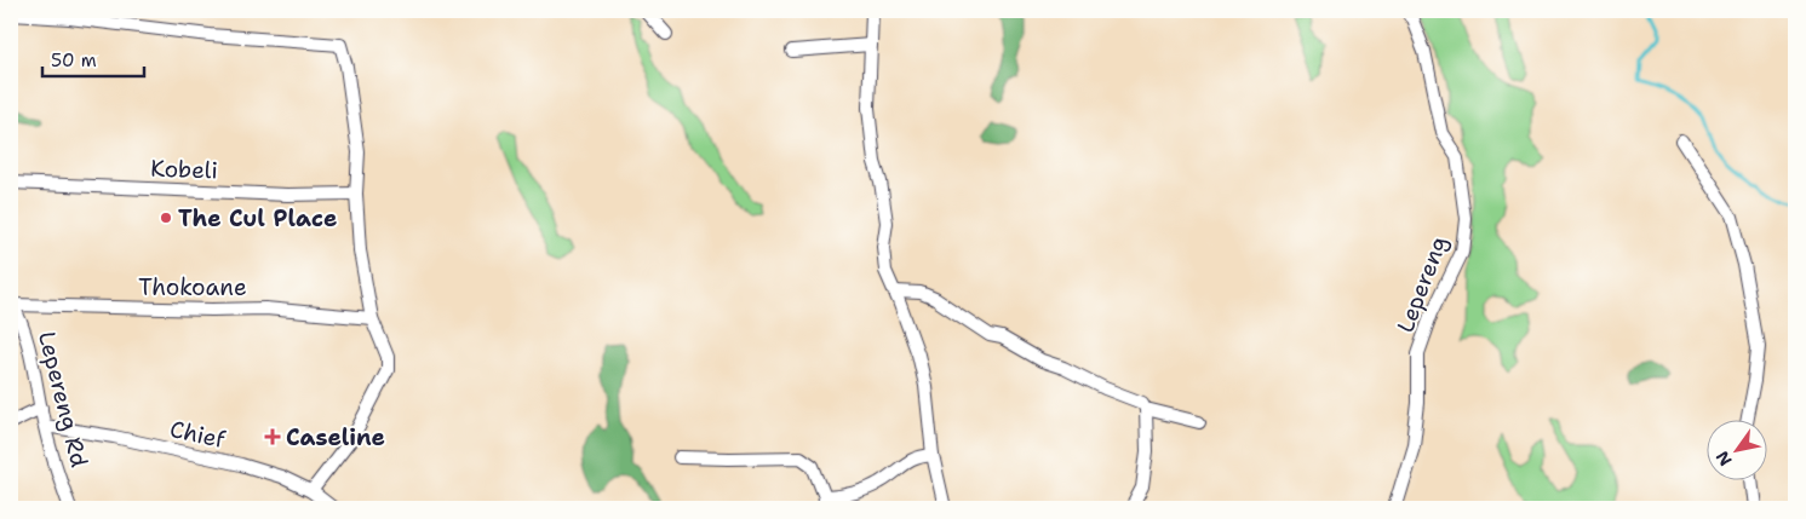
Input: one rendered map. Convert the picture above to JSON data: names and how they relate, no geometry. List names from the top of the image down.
{
  "streets": {
    "street": [
      "Kobeli",
      "Lepereng",
      "Thokoane",
      "Lepereng Rd",
      "Chief"
    ]
  },
  "crossings": [
    ["Thokoane", "Lepereng Rd"],
    ["Lepereng Rd", "Chief"]
  ],
  "places": {
    "other": ["The Cul Place"],
    "health": ["Caseline"]
  },
  "scale_bar": "50 m",
  "north": "bottom left"
}
